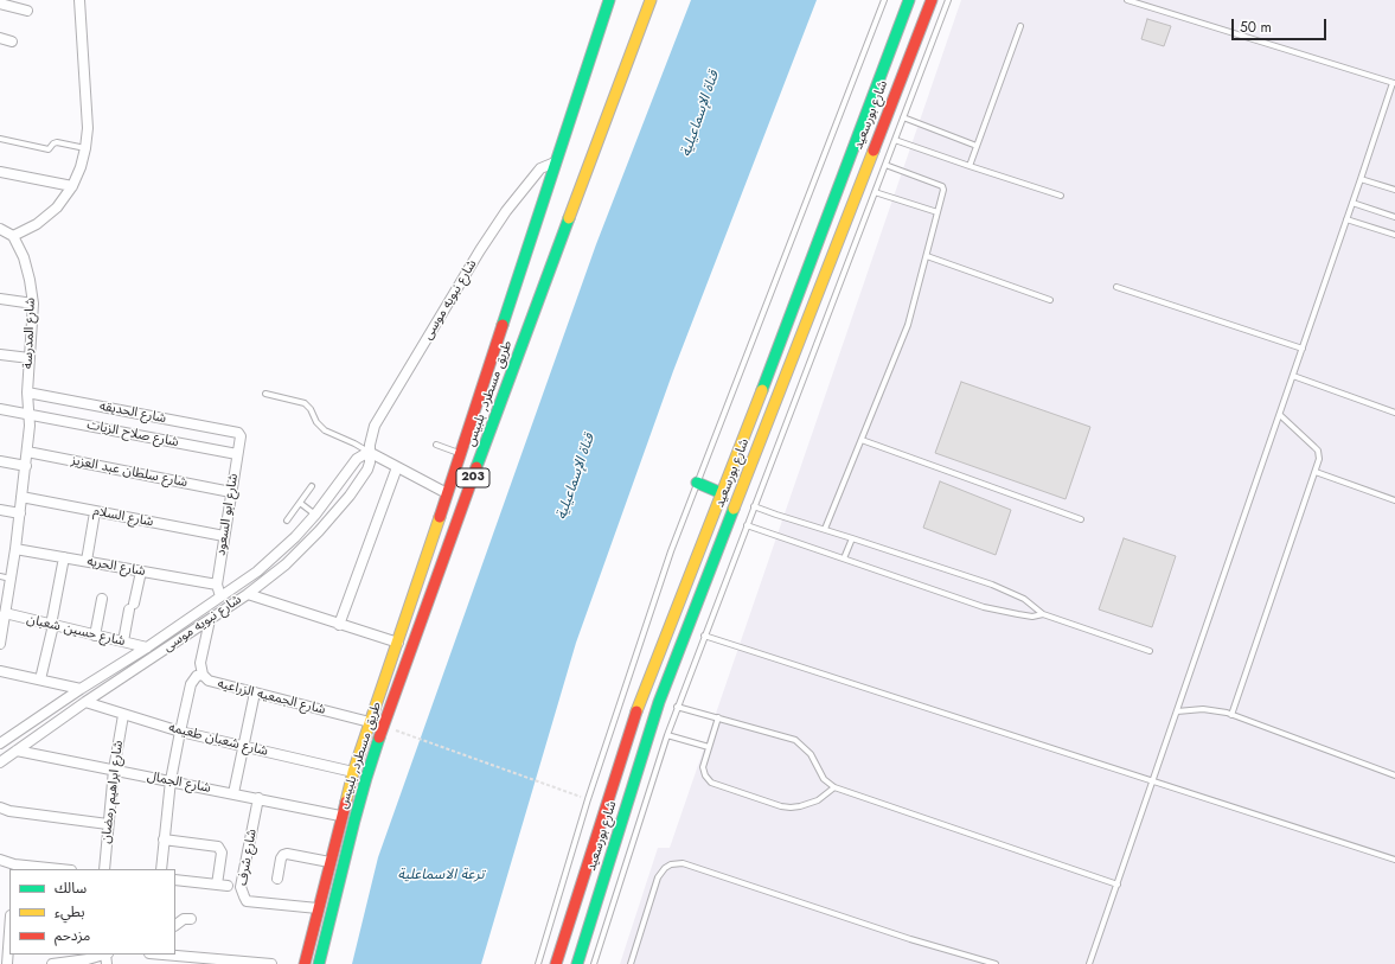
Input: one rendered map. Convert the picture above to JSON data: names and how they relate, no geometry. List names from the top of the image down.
{
  "streets": {
    "main road": ["شارع بورسعيد", "طريق مسطرد, بلبيس", "203"],
    "street": [
      "شارع نبويه موسى",
      "شارع المدرسة",
      "شارع الحديقه",
      "شارع صلاح الزيات",
      "شارع سلطان عبد العزيز",
      "شارع ابو السعود",
      "شارع السلام",
      "شارع الحريه",
      "شارع حسين شعبان",
      "شارع الجمعيه الزراعيه",
      "شارع شعبان طعيمه",
      "شارع الجمال",
      "شارع ابراهيم رمضان",
      "شارع شرف"
    ]
  },
  "crossings": [
    ["شارع نبويه موسى", "طريق مسطرد, بلبيس"],
    ["شارع نبويه موسى", "شارع ابو السعود"],
    ["شارع نبويه موسى", "شارع حسين شعبان"],
    ["شارع نبويه موسى", "شارع الجمعيه الزراعيه"],
    ["شارع نبويه موسى", "شارع شعبان طعيمه"],
    ["شارع نبويه موسى", "شارع الجمال"],
    ["شارع المدرسة", "شارع الحديقه"],
    ["شارع المدرسة", "شارع صلاح الزيات"],
    ["شارع المدرسة", "شارع سلطان عبد العزيز"],
    ["شارع المدرسة", "شارع السلام"],
    ["شارع المدرسة", "شارع الحريه"],
    ["شارع المدرسة", "شارع حسين شعبان"],
    ["طريق مسطرد, بلبيس", "شارع الجمعيه الزراعيه"],
    ["طريق مسطرد, بلبيس", "شارع شعبان طعيمه"],
    ["طريق مسطرد, بلبيس", "شارع الجمال"],
    ["طريق مسطرد, بلبيس", "شارع شرف"],
    ["شارع الحديقه", "شارع ابو السعود"],
    ["شارع صلاح الزيات", "شارع ابو السعود"],
    ["شارع سلطان عبد العزيز", "شارع ابو السعود"],
    ["شارع ابو السعود", "شارع السلام"],
    ["شارع ابو السعود", "شارع الحريه"],
    ["شارع شعبان طعيمه", "شارع ابراهيم رمضان"],
    ["شارع الجمال", "شارع ابراهيم رمضان"],
    ["شارع الجمال", "شارع شرف"]
  ],
  "water": ["قناة الإسماعيلية", "ترعة الاسماعلية"],
  "legend": ["سالك", "بطيء", "مزدحم"],
  "scale_bar": "50 m"
}
